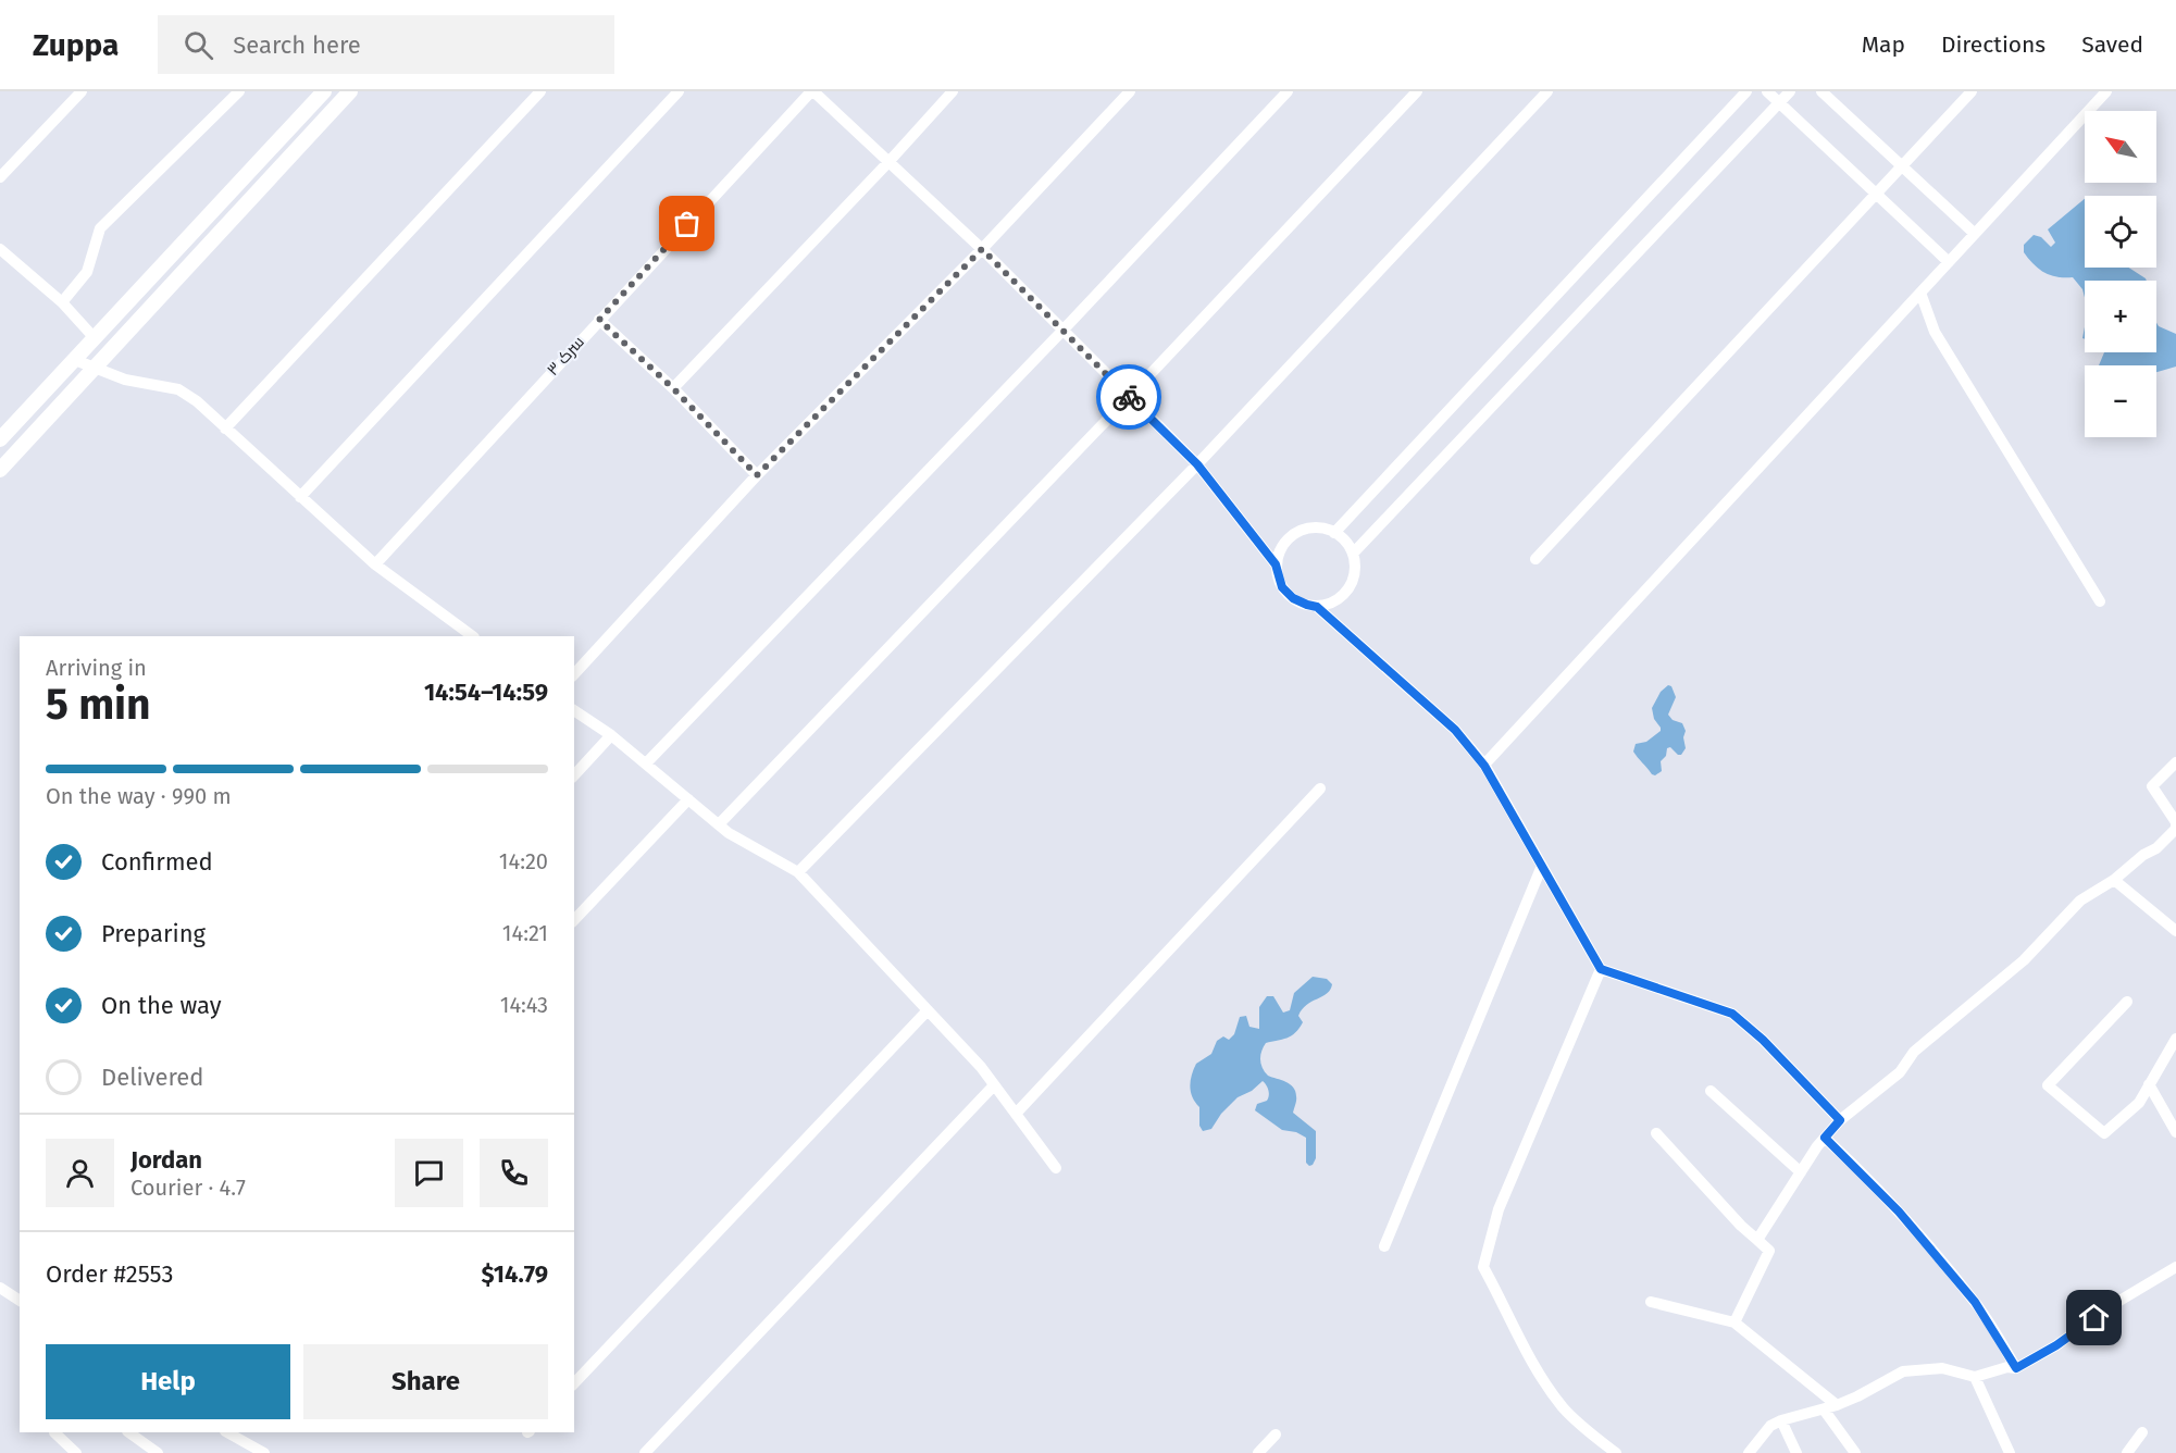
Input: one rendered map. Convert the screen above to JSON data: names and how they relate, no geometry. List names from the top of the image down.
{
  "streets": {
    "street": ["سرک ۳"]
  },
  "north": "top left",
  "page": {
    "header": "Zuppa",
    "search": "Search here",
    "nav": ["Map", "Directions", "Saved"],
    "map_buttons": ["+", "−"],
    "heading": ["5 min", "Arriving in", "14:54–14:59"],
    "panel": [
      "Jordan",
      "Courier · 4.7",
      "Order #2553",
      "$14.79"
    ],
    "bar": "On the way · 990 m",
    "list": [
      ["Confirmed", "14:20"],
      ["Preparing", "14:21"],
      ["On the way", "14:43"],
      "Delivered"
    ],
    "buttons": ["Help", "Share"]
  }
}
